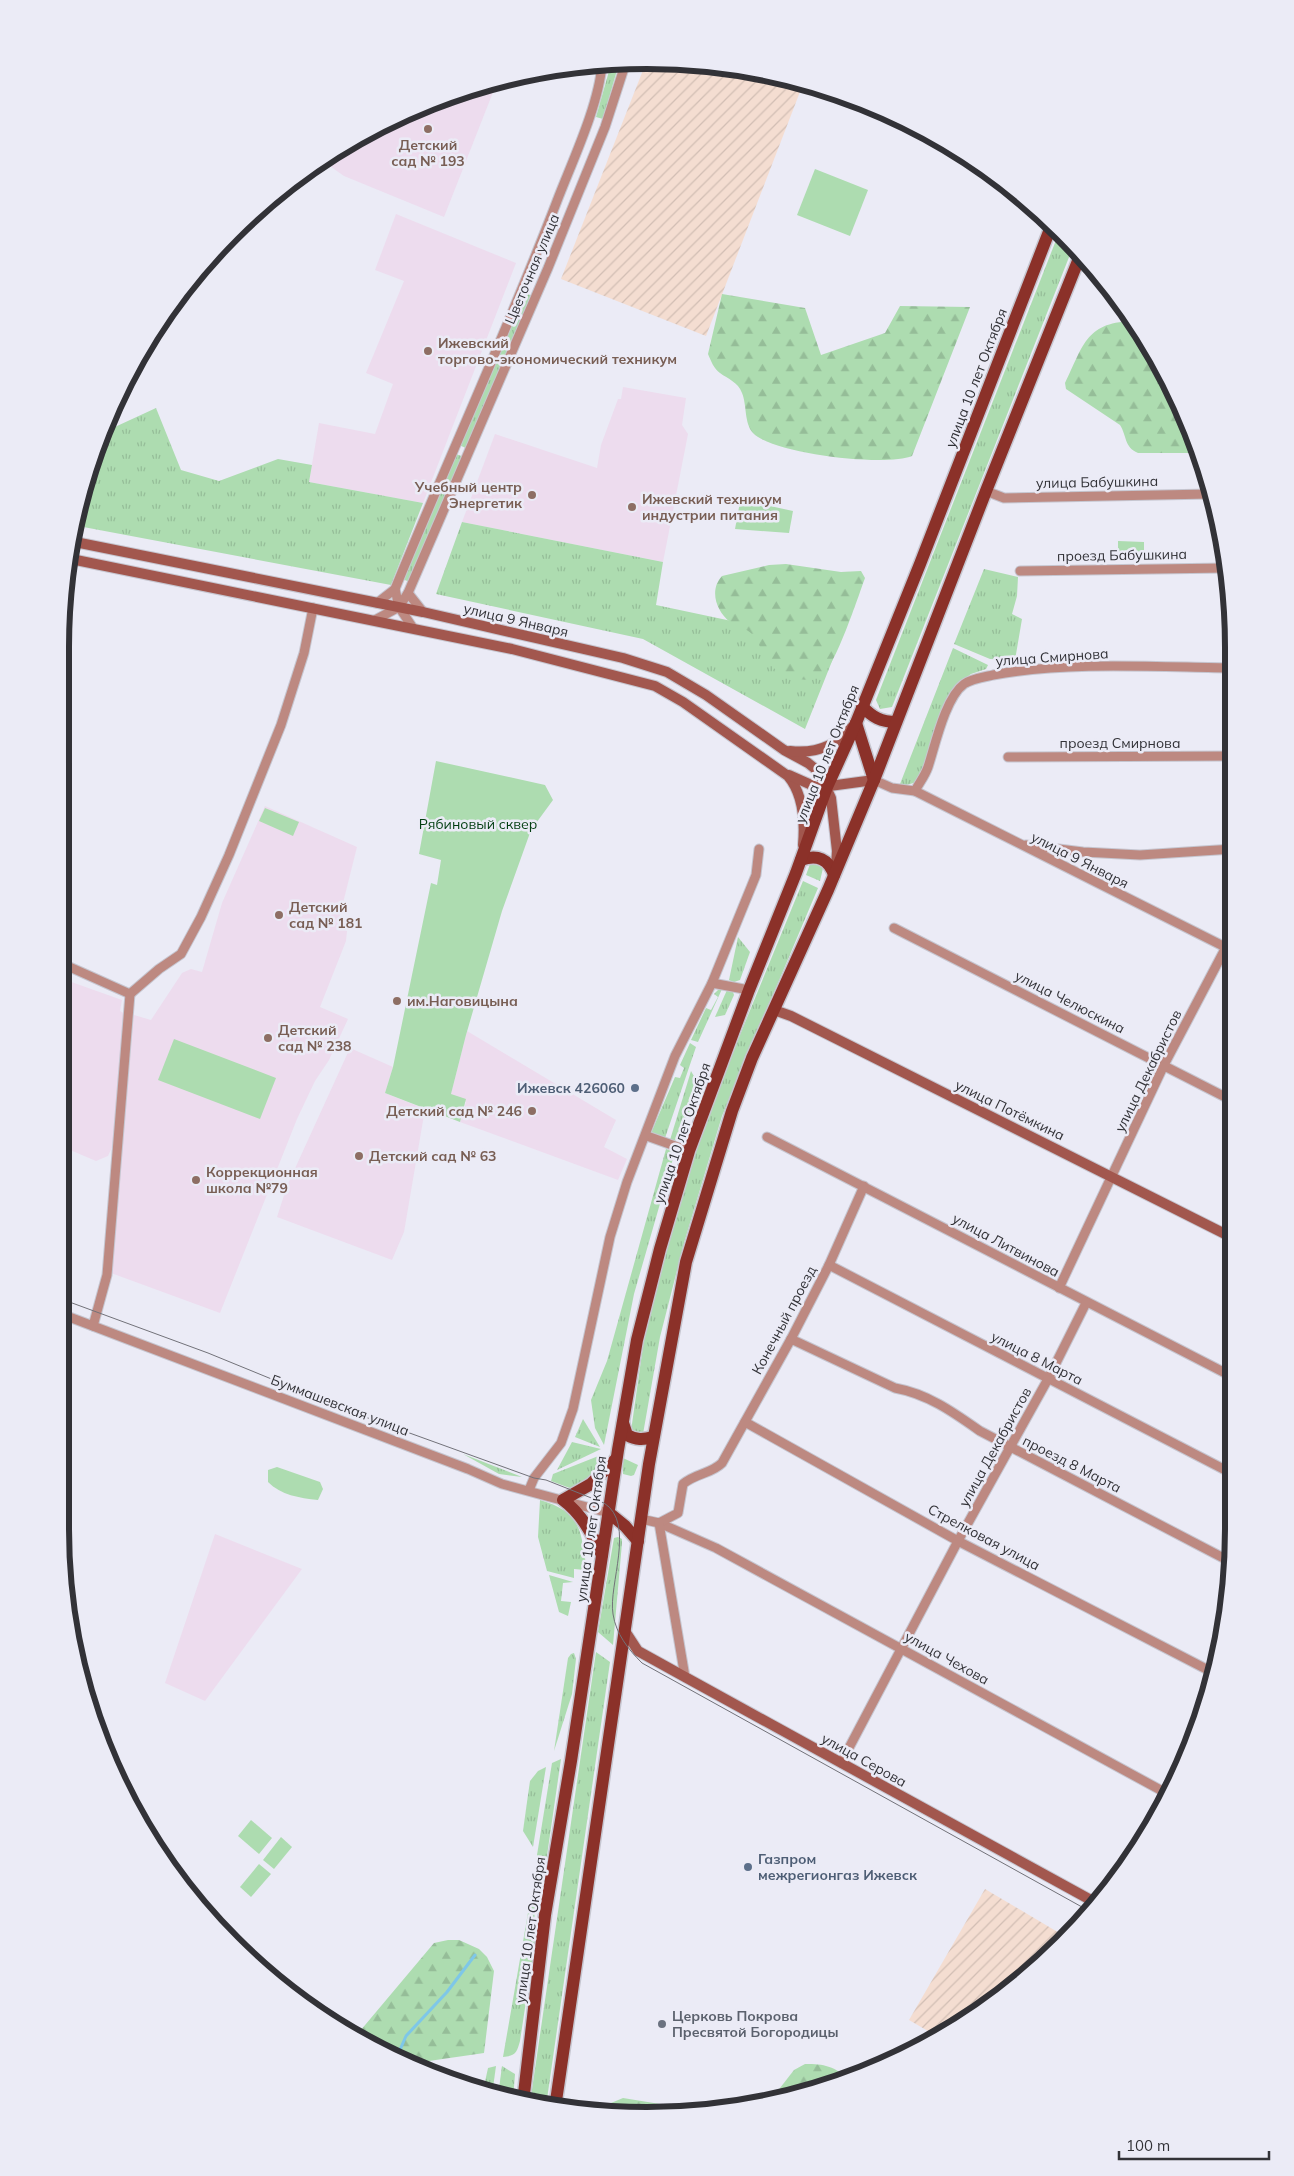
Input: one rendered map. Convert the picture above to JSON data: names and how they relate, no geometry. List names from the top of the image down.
{
  "streets": {
    "main road": [
      "улица 10 лет Октября",
      "улица 9 Января",
      "улица Потёмкина",
      "улица Серова"
    ],
    "street": [
      "Цветочная улица",
      "улица Бабушкина",
      "проезд Бабушкина",
      "улица Смирнова",
      "проезд Смирнова",
      "улица Челюскина",
      "улица Декабристов",
      "улица Литвинова",
      "Конечный проезд",
      "улица 8 Марта",
      "Буммашевская улица",
      "проезд 8 Марта",
      "Стрелковая улица",
      "улица Чехова"
    ]
  },
  "crossings": [
    ["Цветочная улица", "улица 9 Января"],
    ["улица 10 лет Октября", "улица 9 Января"],
    ["улица 10 лет Октября", "Буммашевская улица"],
    ["улица 9 Января", "улица Смирнова"],
    ["улица Челюскина", "улица Декабристов"],
    ["улица Декабристов", "улица Потёмкина"],
    ["улица Декабристов", "улица Литвинова"],
    ["улица Декабристов", "улица 8 Марта"],
    ["улица Декабристов", "проезд 8 Марта"],
    ["улица Декабристов", "Стрелковая улица"],
    ["улица Декабристов", "улица Чехова"],
    ["улица Декабристов", "улица Серова"],
    ["улица Литвинова", "Конечный проезд"],
    ["Конечный проезд", "улица 8 Марта"],
    ["Конечный проезд", "проезд 8 Марта"],
    ["Конечный проезд", "Стрелковая улица"],
    ["Конечный проезд", "улица Чехова"]
  ],
  "parks": ["Рябиновый сквер"],
  "places": [
    "Детский сад № 193",
    "Ижевский торгово-экономический техникум",
    "Учебный центр Энергетик",
    "Ижевский техникум индустрии питания",
    "Детский сад № 181",
    "им.Наговицына",
    "Детский сад № 238",
    "Ижевск 426060",
    "Детский сад № 246",
    "Детский сад № 63",
    "Коррекционная школа №79",
    "Газпром межрегионгаз Ижевск",
    "Церковь Покрова Пресвятой Богородицы"
  ],
  "scale_bar": "100 m"
}
